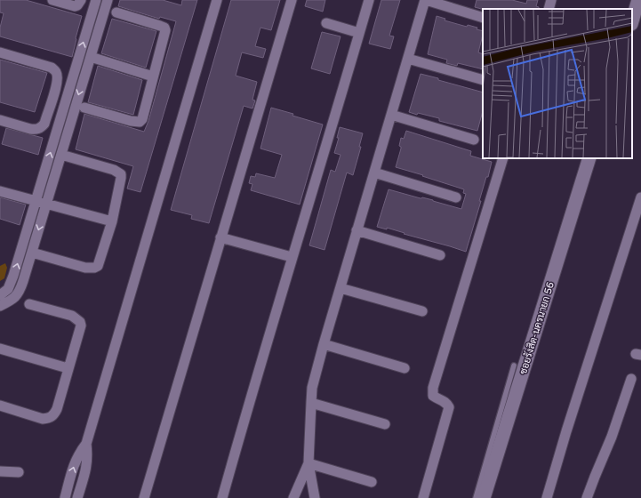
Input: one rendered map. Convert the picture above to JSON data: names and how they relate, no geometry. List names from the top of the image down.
{
  "streets": {
    "street": ["ซอยรังสิต-นครนายก 56"]
  }
}
